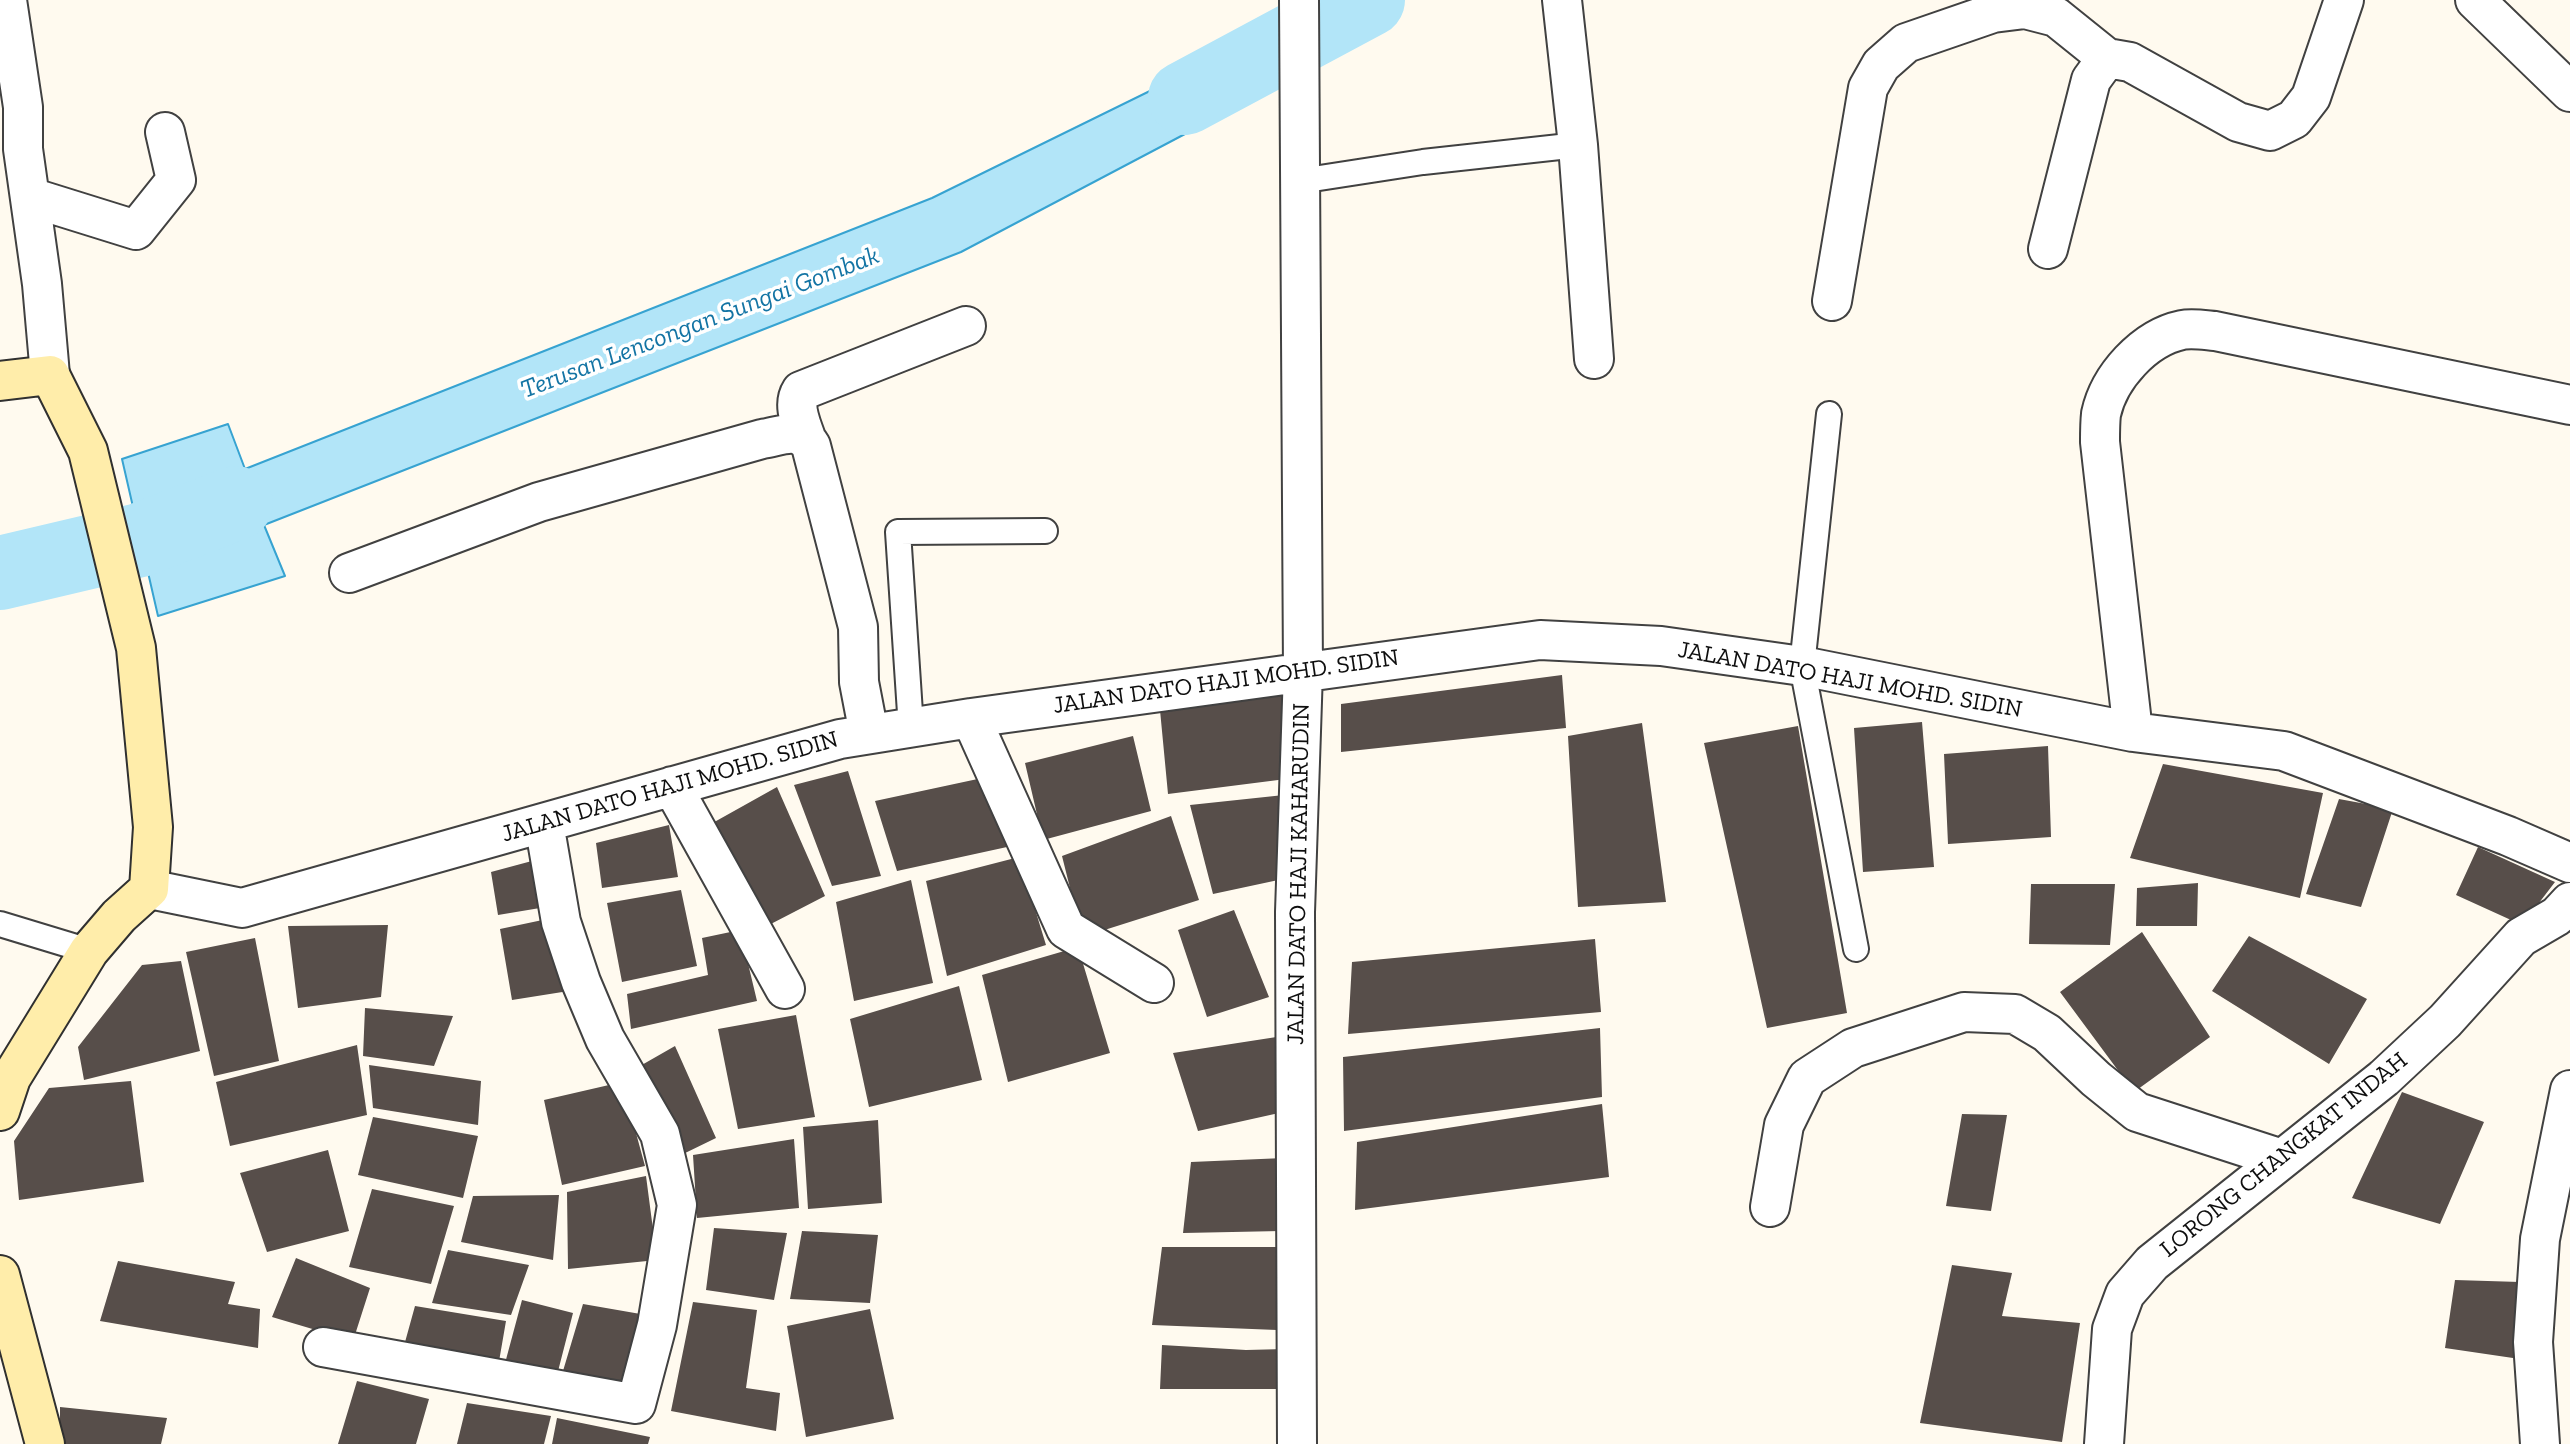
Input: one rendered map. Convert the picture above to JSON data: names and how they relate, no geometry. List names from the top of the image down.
{
  "streets": {
    "street": ["JALAN DATO HAJI MOHD. SIDIN", "JALAN DATO HAJI KAHARUDIN", "LORONG CHANGKAT INDAH"]
  },
  "crossings": [
    ["JALAN DATO HAJI MOHD. SIDIN", "JALAN DATO HAJI KAHARUDIN"]
  ],
  "water": ["Terusan Lencongan Sungai Gombak"]
}
